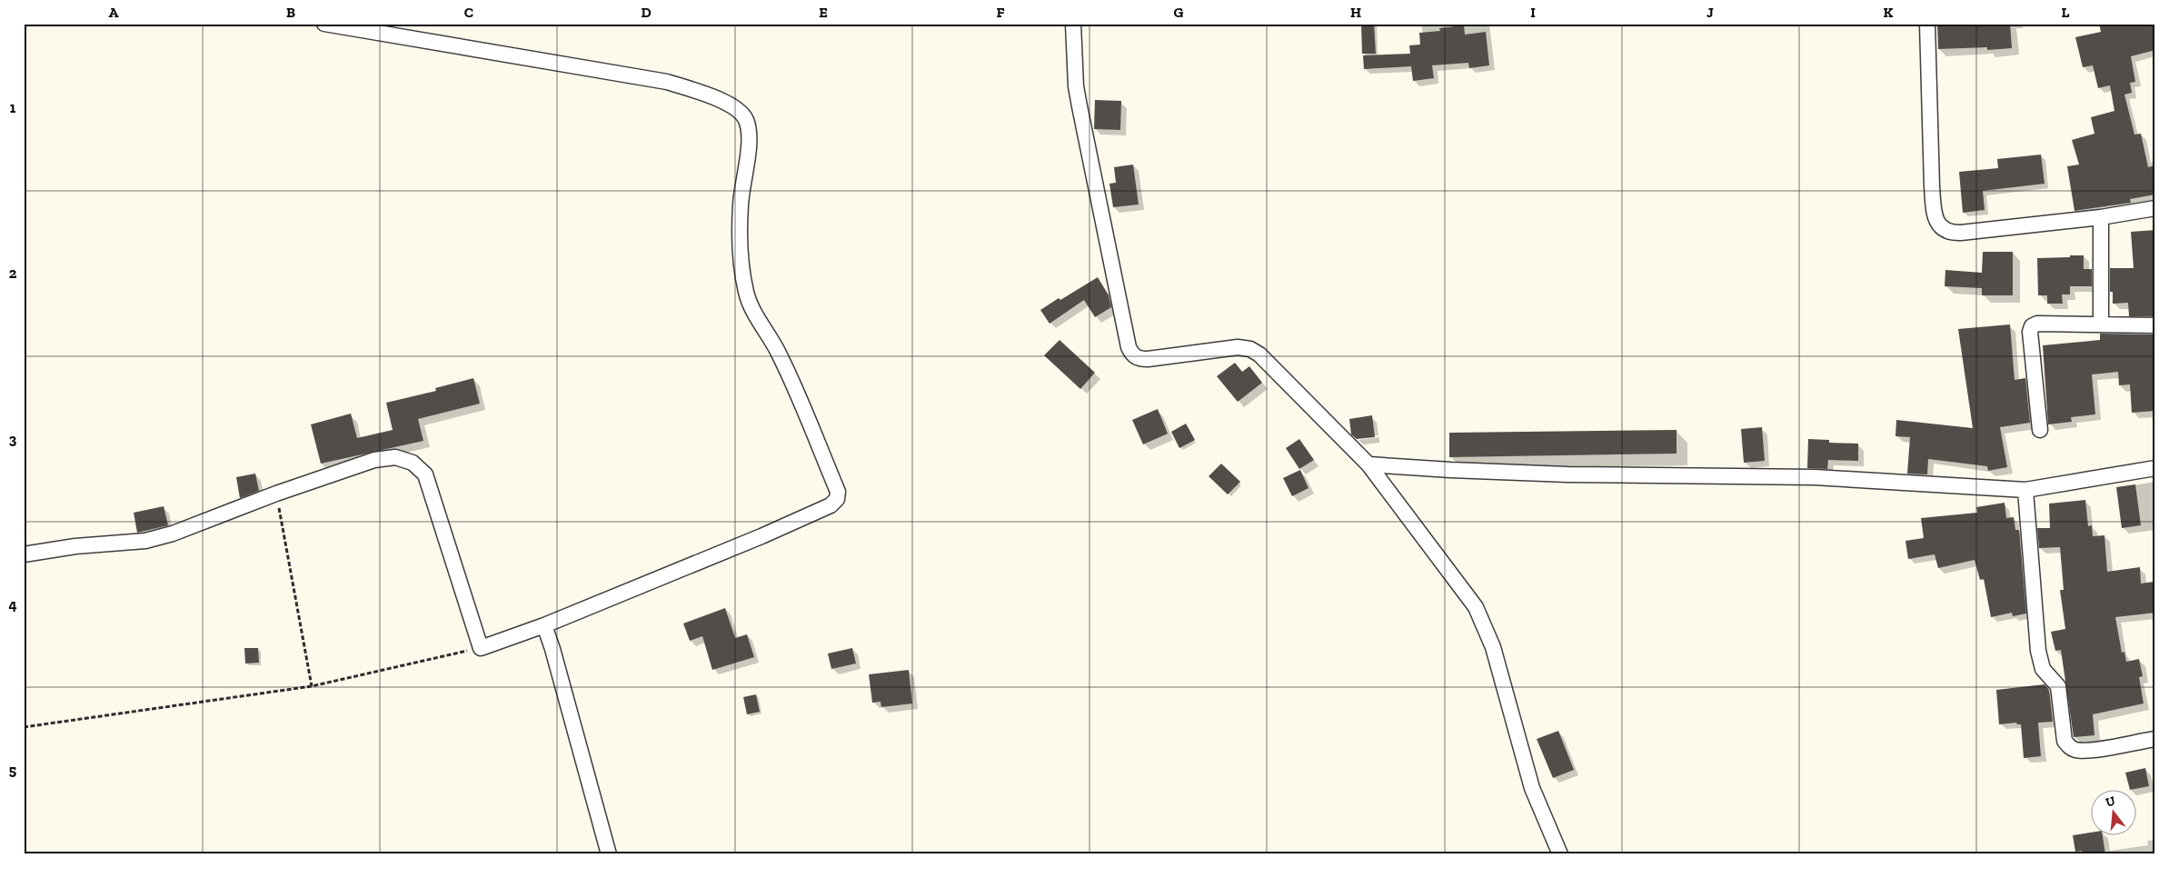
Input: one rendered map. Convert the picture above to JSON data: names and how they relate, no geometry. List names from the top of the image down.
{
  "north": "top",
  "grid": {
    "columns": [
      "A",
      "B",
      "C",
      "D",
      "E",
      "F",
      "G",
      "H",
      "I",
      "J",
      "K",
      "L"
    ],
    "rows": [
      "1",
      "2",
      "3",
      "4",
      "5"
    ]
  }
}
